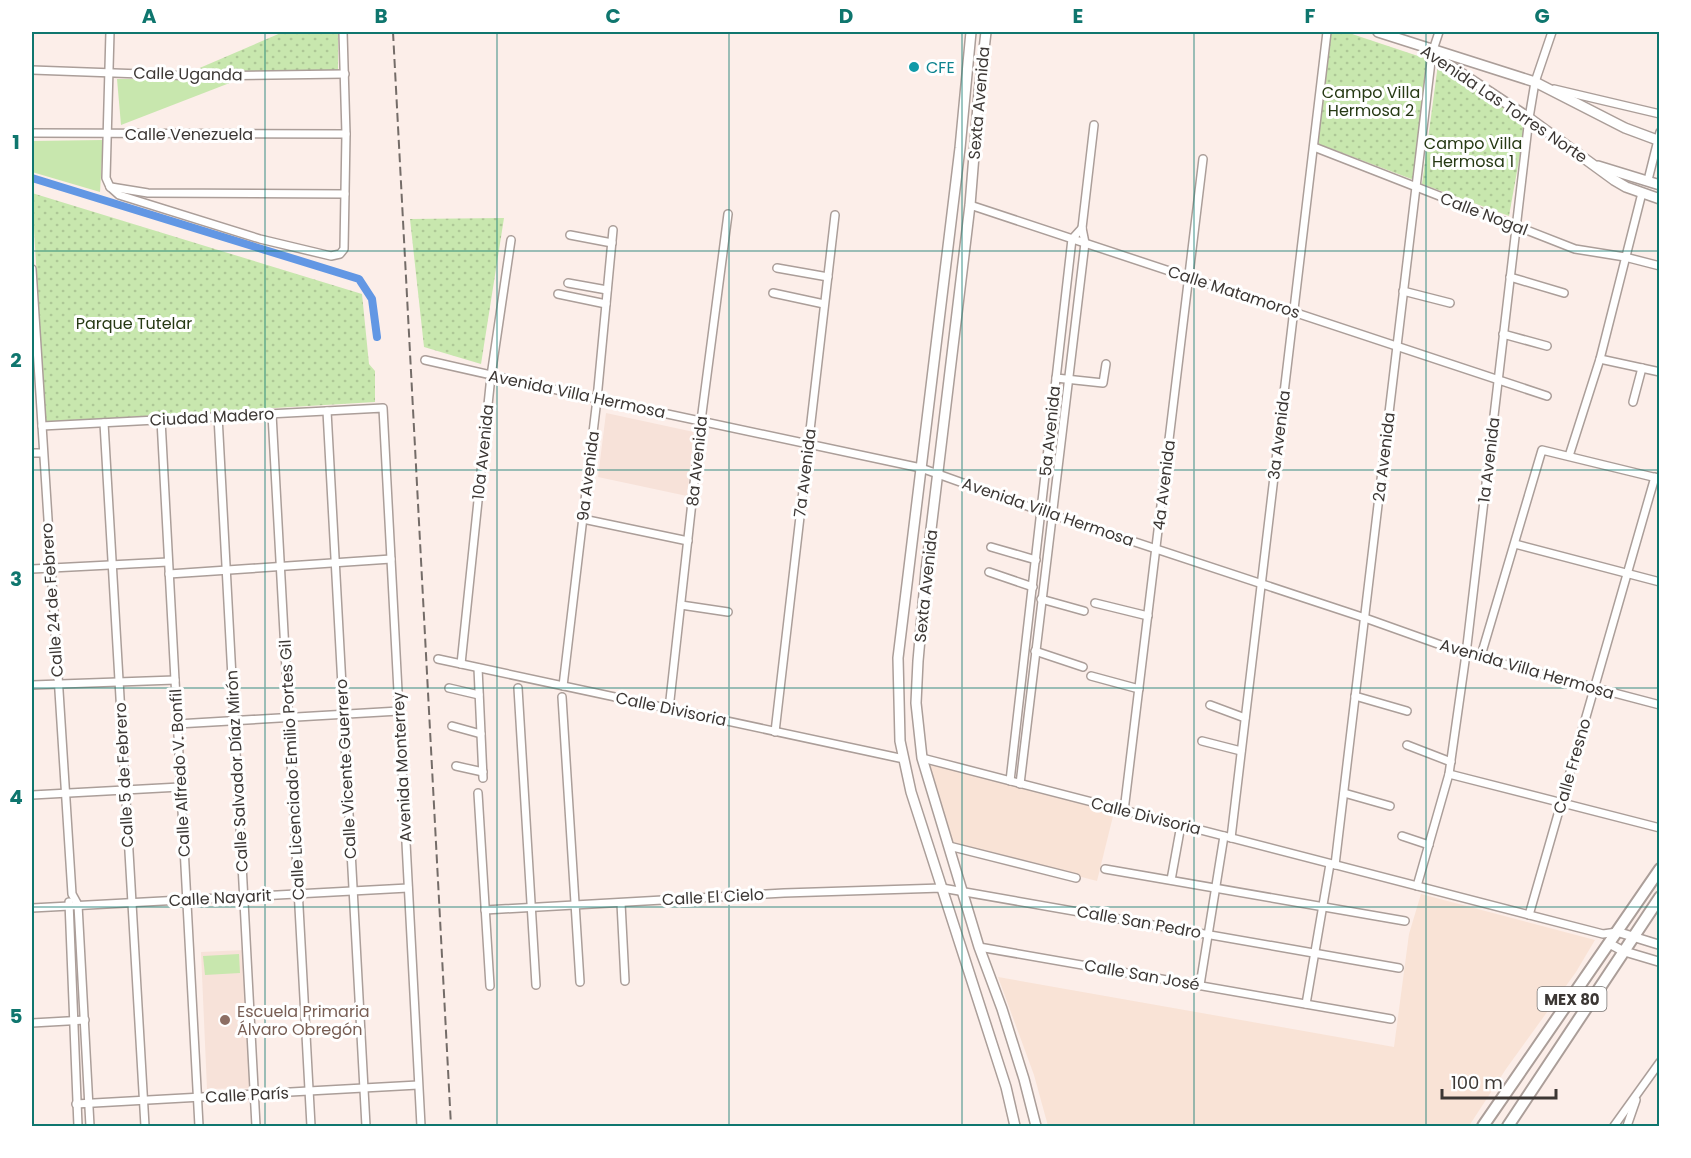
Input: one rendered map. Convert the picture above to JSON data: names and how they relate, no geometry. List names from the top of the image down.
{
  "streets": {
    "main road": ["Sexta Avenida", "Avenida Las Torres Norte", "MEX 80"],
    "street": [
      "Calle Uganda",
      "Calle Venezuela",
      "Calle Nogal",
      "Calle Matamoros",
      "Avenida Villa Hermosa",
      "Ciudad Madero",
      "5a Avenida",
      "3a Avenida",
      "10a Avenida",
      "2a Avenida",
      "1a Avenida",
      "8a Avenida",
      "7a Avenida",
      "9a Avenida",
      "4a Avenida",
      "Calle 24 de Febrero",
      "Calle Divisoria",
      "Calle Fresno",
      "Avenida Monterrey",
      "Calle Vicente Guerrero",
      "Calle Licenciado Emilio Portes Gil",
      "Calle Salvador Díaz Mirón",
      "Calle Alfredo V. Bonfil",
      "Calle 5 de Febrero",
      "Calle El Cielo",
      "Calle Nayarit",
      "Calle San Pedro",
      "Calle San José",
      "Calle París"
    ]
  },
  "crossings": [
    ["Sexta Avenida", "Calle Matamoros"],
    ["Sexta Avenida", "Avenida Villa Hermosa"],
    ["Sexta Avenida", "Calle Divisoria"],
    ["Sexta Avenida", "Calle El Cielo"],
    ["Sexta Avenida", "Calle San Pedro"],
    ["Sexta Avenida", "Calle San José"],
    ["Avenida Las Torres Norte", "2a Avenida"],
    ["Avenida Las Torres Norte", "1a Avenida"],
    ["Calle Nogal", "3a Avenida"],
    ["Calle Nogal", "2a Avenida"],
    ["Calle Nogal", "1a Avenida"],
    ["Calle Matamoros", "5a Avenida"],
    ["Calle Matamoros", "3a Avenida"],
    ["Calle Matamoros", "2a Avenida"],
    ["Calle Matamoros", "1a Avenida"],
    ["Calle Matamoros", "4a Avenida"],
    ["Avenida Villa Hermosa", "5a Avenida"],
    ["Avenida Villa Hermosa", "3a Avenida"],
    ["Avenida Villa Hermosa", "10a Avenida"],
    ["Avenida Villa Hermosa", "2a Avenida"],
    ["Avenida Villa Hermosa", "1a Avenida"],
    ["Avenida Villa Hermosa", "8a Avenida"],
    ["Avenida Villa Hermosa", "7a Avenida"],
    ["Avenida Villa Hermosa", "9a Avenida"],
    ["Avenida Villa Hermosa", "4a Avenida"],
    ["Avenida Villa Hermosa", "Calle Fresno"],
    ["Ciudad Madero", "Calle 24 de Febrero"],
    ["Ciudad Madero", "Avenida Monterrey"],
    ["Ciudad Madero", "Calle Vicente Guerrero"],
    ["Ciudad Madero", "Calle Licenciado Emilio Portes Gil"],
    ["Ciudad Madero", "Calle Salvador Díaz Mirón"],
    ["Ciudad Madero", "Calle Alfredo V. Bonfil"],
    ["Ciudad Madero", "Calle 5 de Febrero"],
    ["5a Avenida", "Calle Divisoria"],
    ["3a Avenida", "Calle Divisoria"],
    ["3a Avenida", "Calle San Pedro"],
    ["3a Avenida", "Calle San José"],
    ["10a Avenida", "Calle Divisoria"],
    ["2a Avenida", "Calle Divisoria"],
    ["2a Avenida", "Calle San Pedro"],
    ["2a Avenida", "Calle San José"],
    ["1a Avenida", "Calle Divisoria"],
    ["8a Avenida", "Calle Divisoria"],
    ["7a Avenida", "Calle Divisoria"],
    ["9a Avenida", "Calle Divisoria"],
    ["4a Avenida", "Calle Divisoria"],
    ["Calle 24 de Febrero", "Calle Nayarit"],
    ["Calle 24 de Febrero", "Calle París"],
    ["Calle Divisoria", "Calle Fresno"],
    ["Avenida Monterrey", "Calle Nayarit"],
    ["Avenida Monterrey", "Calle París"],
    ["Calle Vicente Guerrero", "Calle Nayarit"],
    ["Calle Vicente Guerrero", "Calle París"],
    ["Calle Licenciado Emilio Portes Gil", "Calle Nayarit"],
    ["Calle Licenciado Emilio Portes Gil", "Calle París"],
    ["Calle Salvador Díaz Mirón", "Calle Nayarit"],
    ["Calle Salvador Díaz Mirón", "Calle París"],
    ["Calle Alfredo V. Bonfil", "Calle Nayarit"],
    ["Calle Alfredo V. Bonfil", "Calle París"],
    ["Calle 5 de Febrero", "Calle Nayarit"],
    ["Calle 5 de Febrero", "Calle París"],
    ["Calle El Cielo", "Calle San Pedro"]
  ],
  "parks": ["Campo Villa Hermosa 2", "Campo Villa Hermosa 1", "Parque Tutelar"],
  "places": ["CFE", "Escuela Primaria Álvaro Obregón"],
  "scale_bar": "100 m",
  "grid": {
    "columns": [
      "A",
      "B",
      "C",
      "D",
      "E",
      "F",
      "G"
    ],
    "rows": [
      "1",
      "2",
      "3",
      "4",
      "5"
    ]
  }
}
